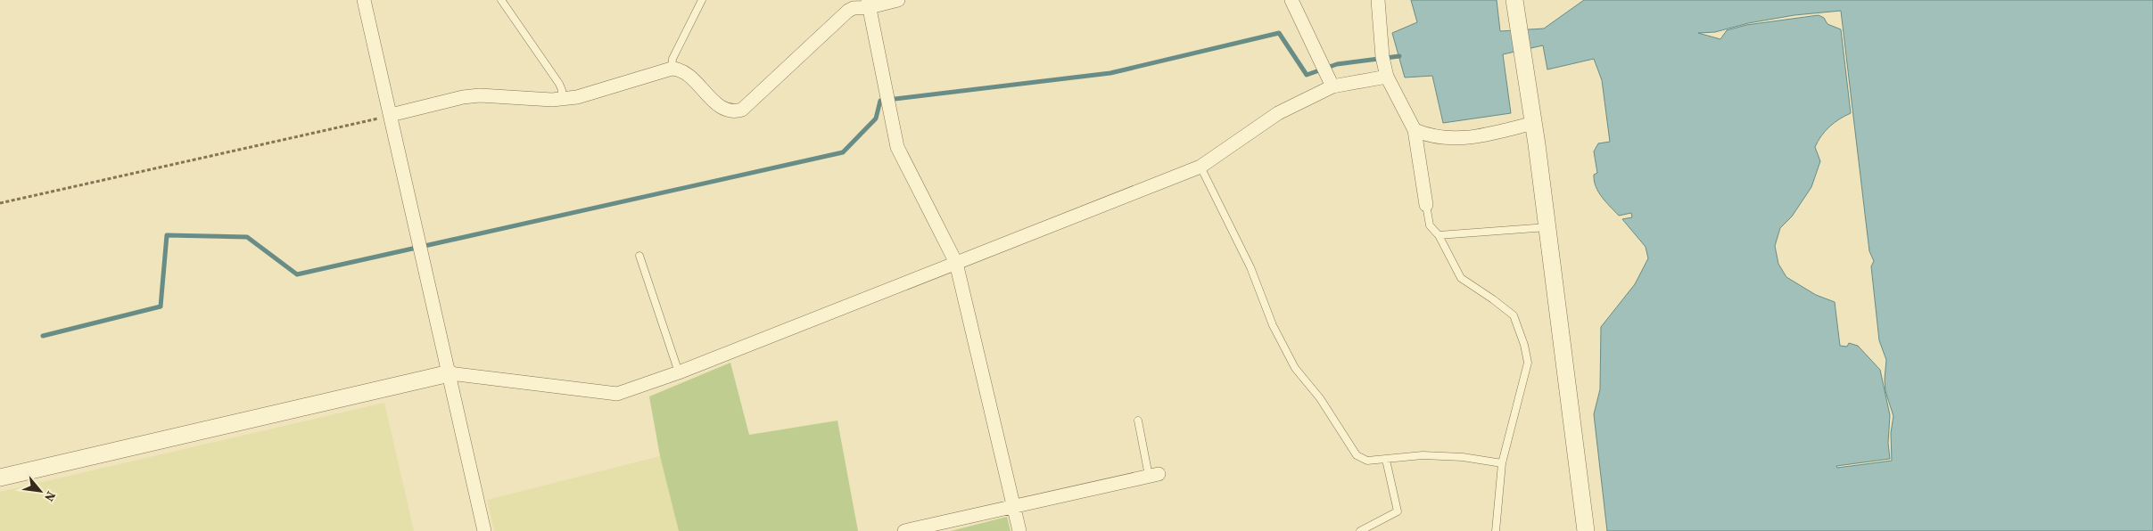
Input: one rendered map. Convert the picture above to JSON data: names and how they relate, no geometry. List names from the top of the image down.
{
  "north": "bottom right"
}
